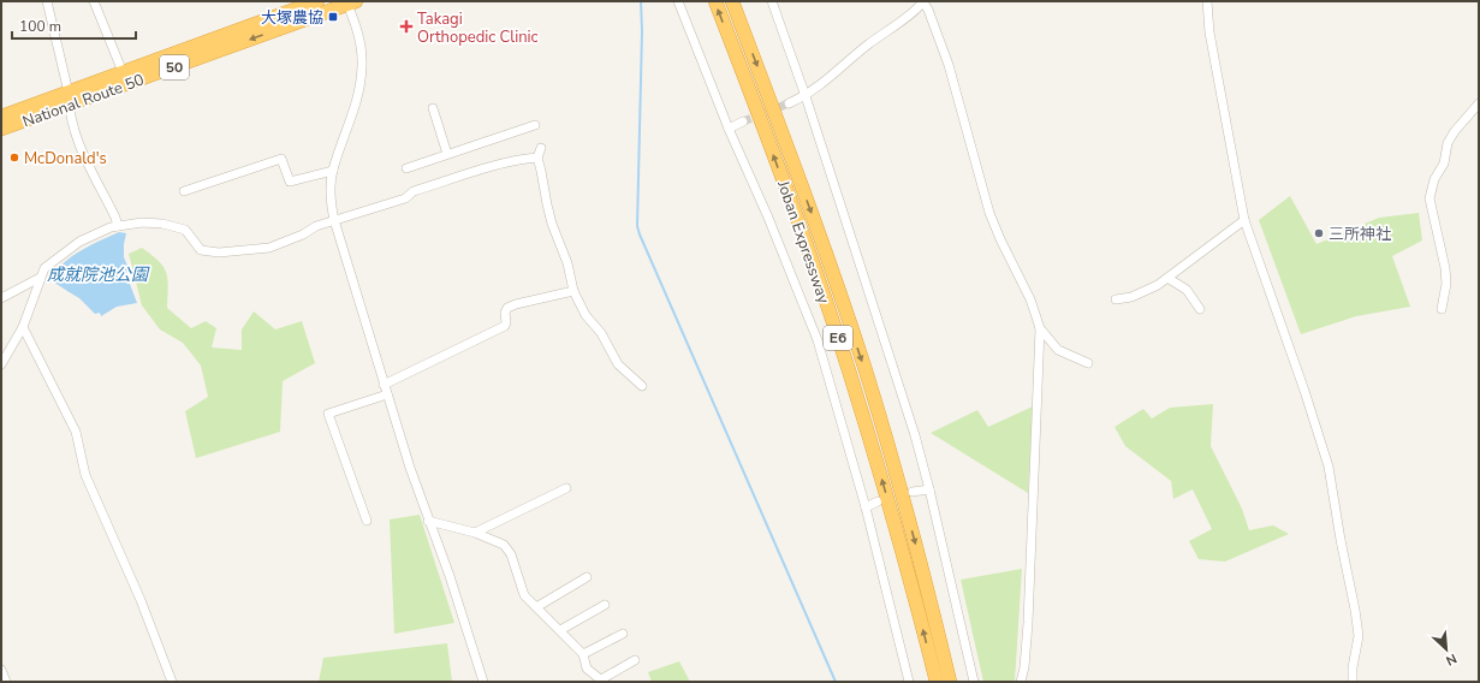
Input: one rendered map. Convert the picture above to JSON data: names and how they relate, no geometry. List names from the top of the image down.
{
  "streets": {
    "highway": [
      "50",
      "National Route 50",
      "Joban Expressway",
      "E6"
    ]
  },
  "water": ["成就院池公園"],
  "places": {
    "transit": ["大塚農協"],
    "health": ["Takagi Orthopedic Clinic"],
    "other": ["McDonald's", "三所神社"]
  },
  "scale_bar": "100 m",
  "north": "bottom right"
}
